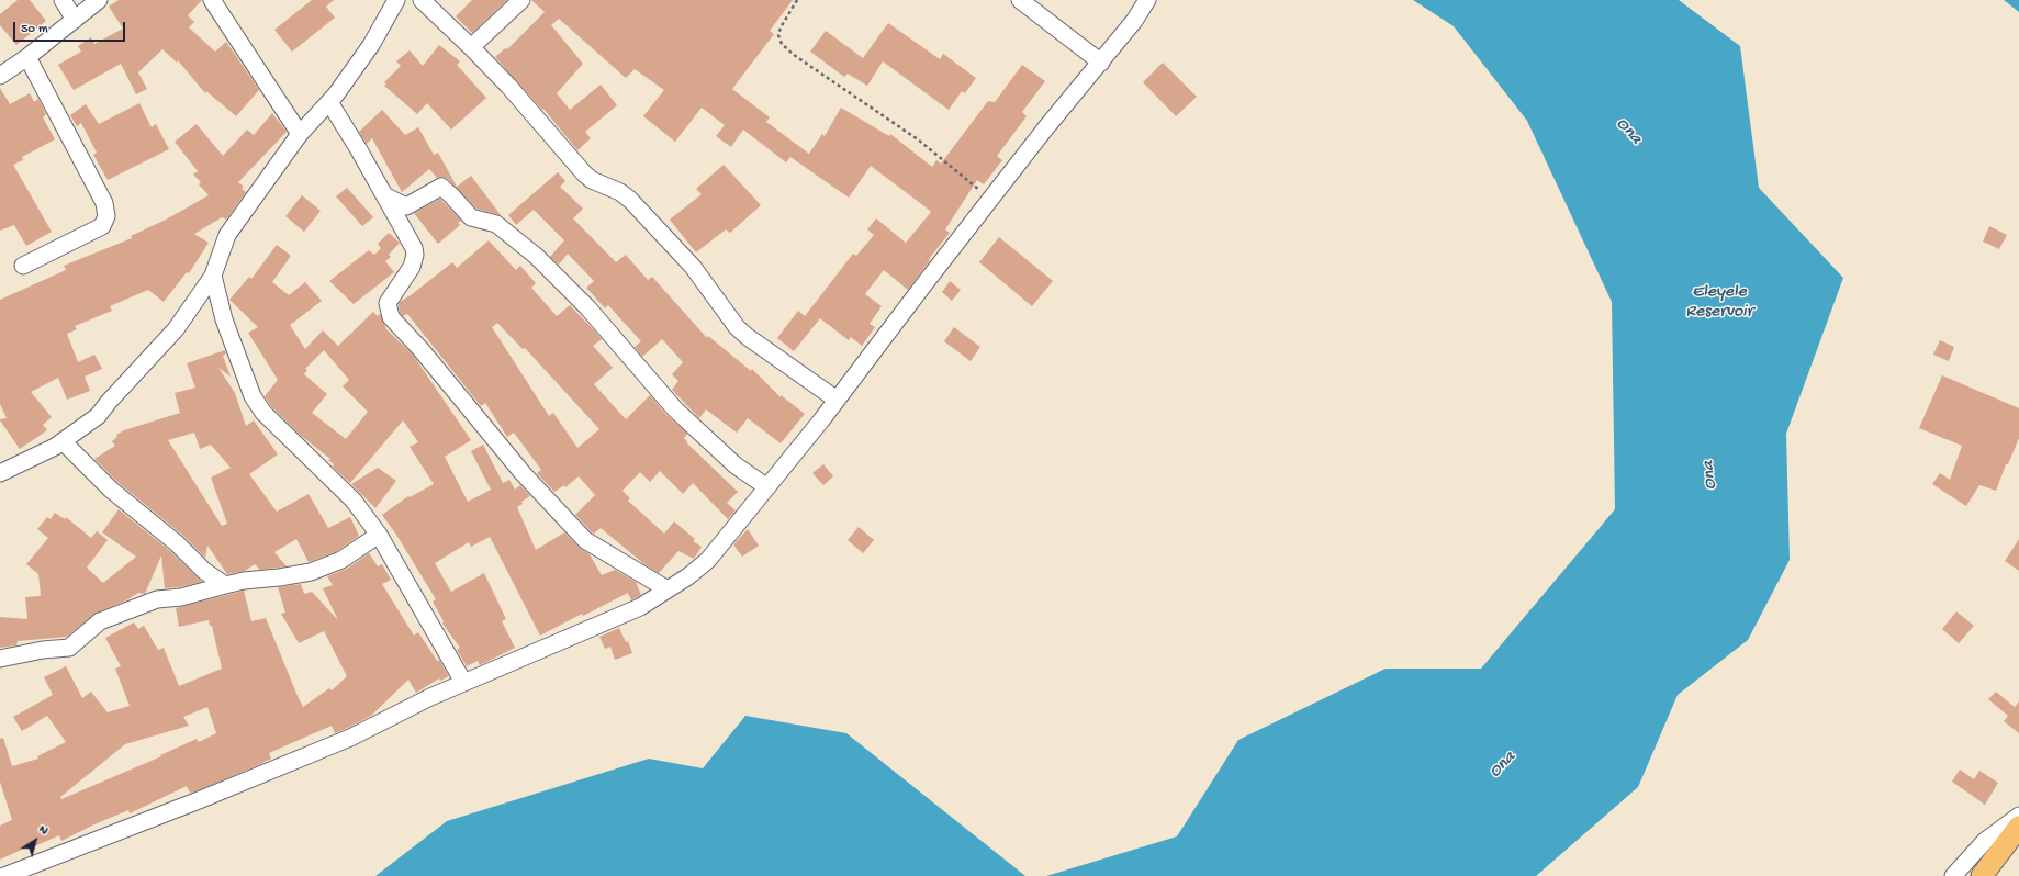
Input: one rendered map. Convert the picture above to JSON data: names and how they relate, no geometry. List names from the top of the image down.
{
  "water": ["Ona", "Eleyele Reservoir"],
  "scale_bar": "50 m",
  "north": "top right"
}
